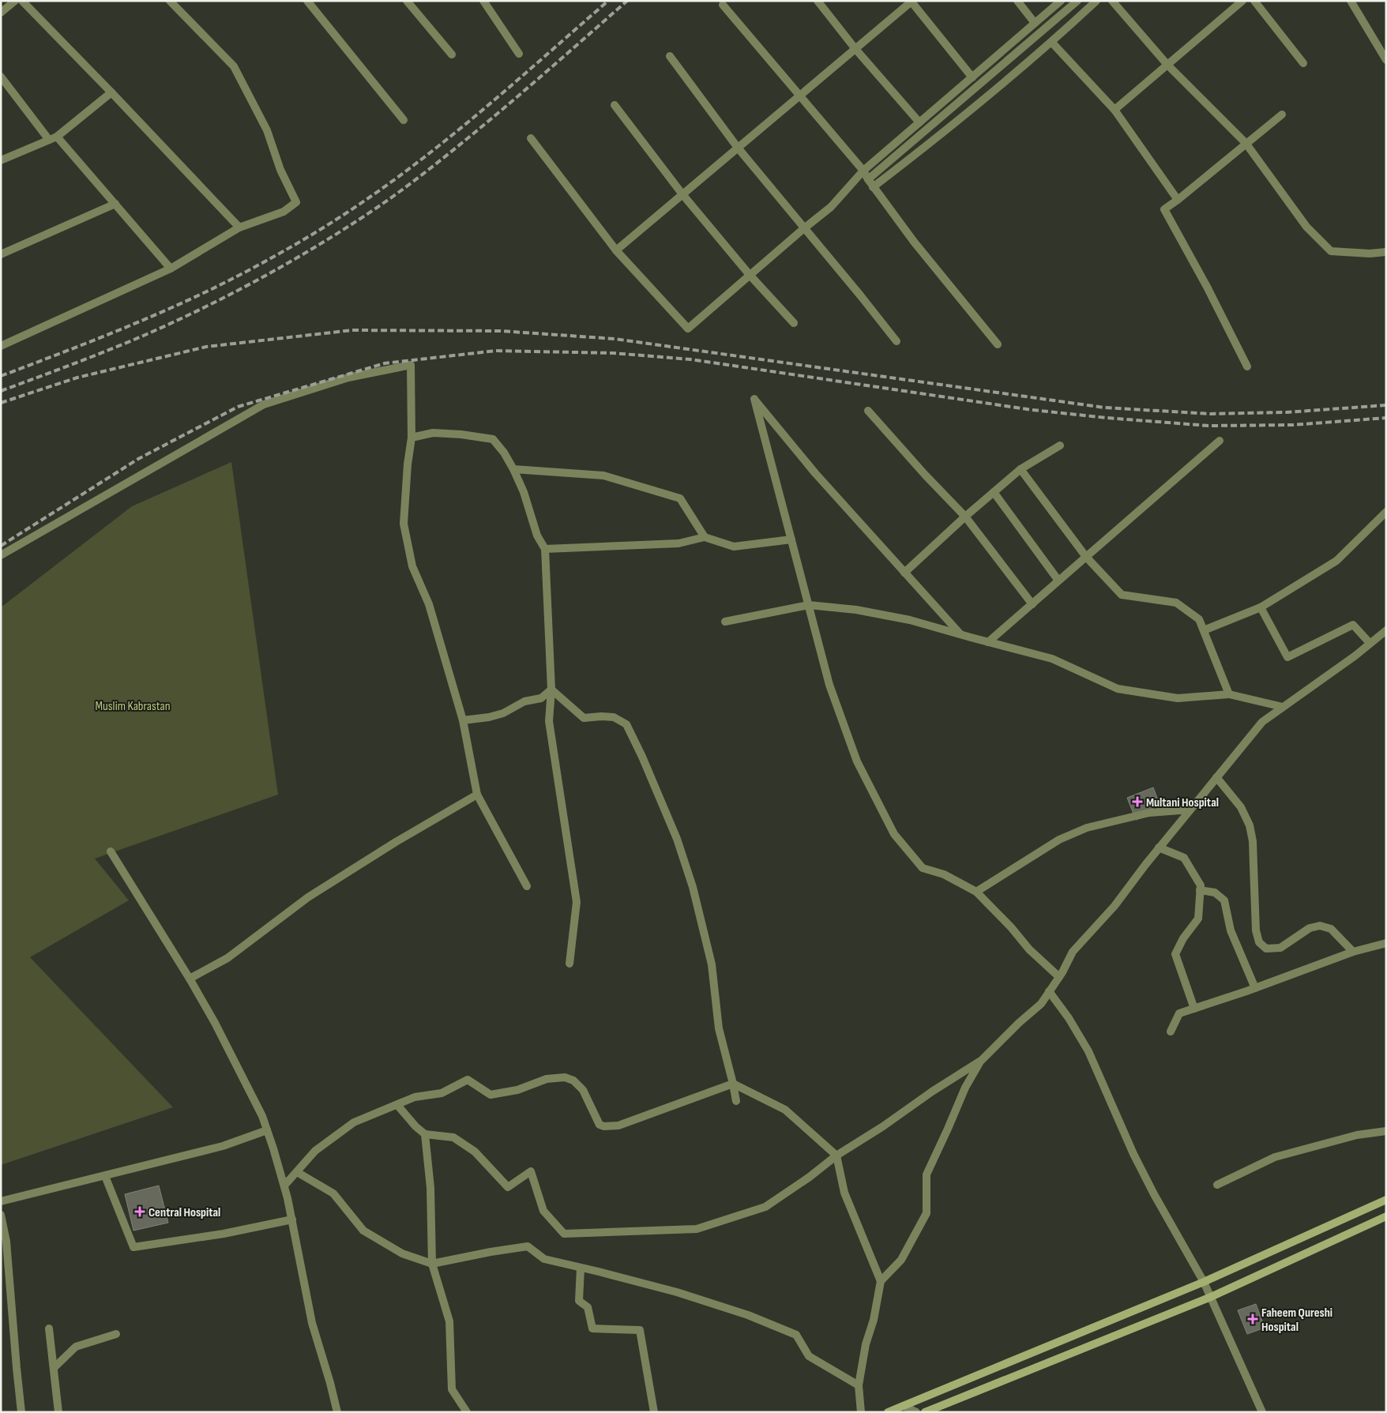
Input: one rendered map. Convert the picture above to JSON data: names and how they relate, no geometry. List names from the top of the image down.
{
  "parks": ["Muslim Kabrastan"],
  "places": {
    "health": ["Multani Hospital", "Central Hospital", "Faheem Qureshi Hospital"]
  }
}
